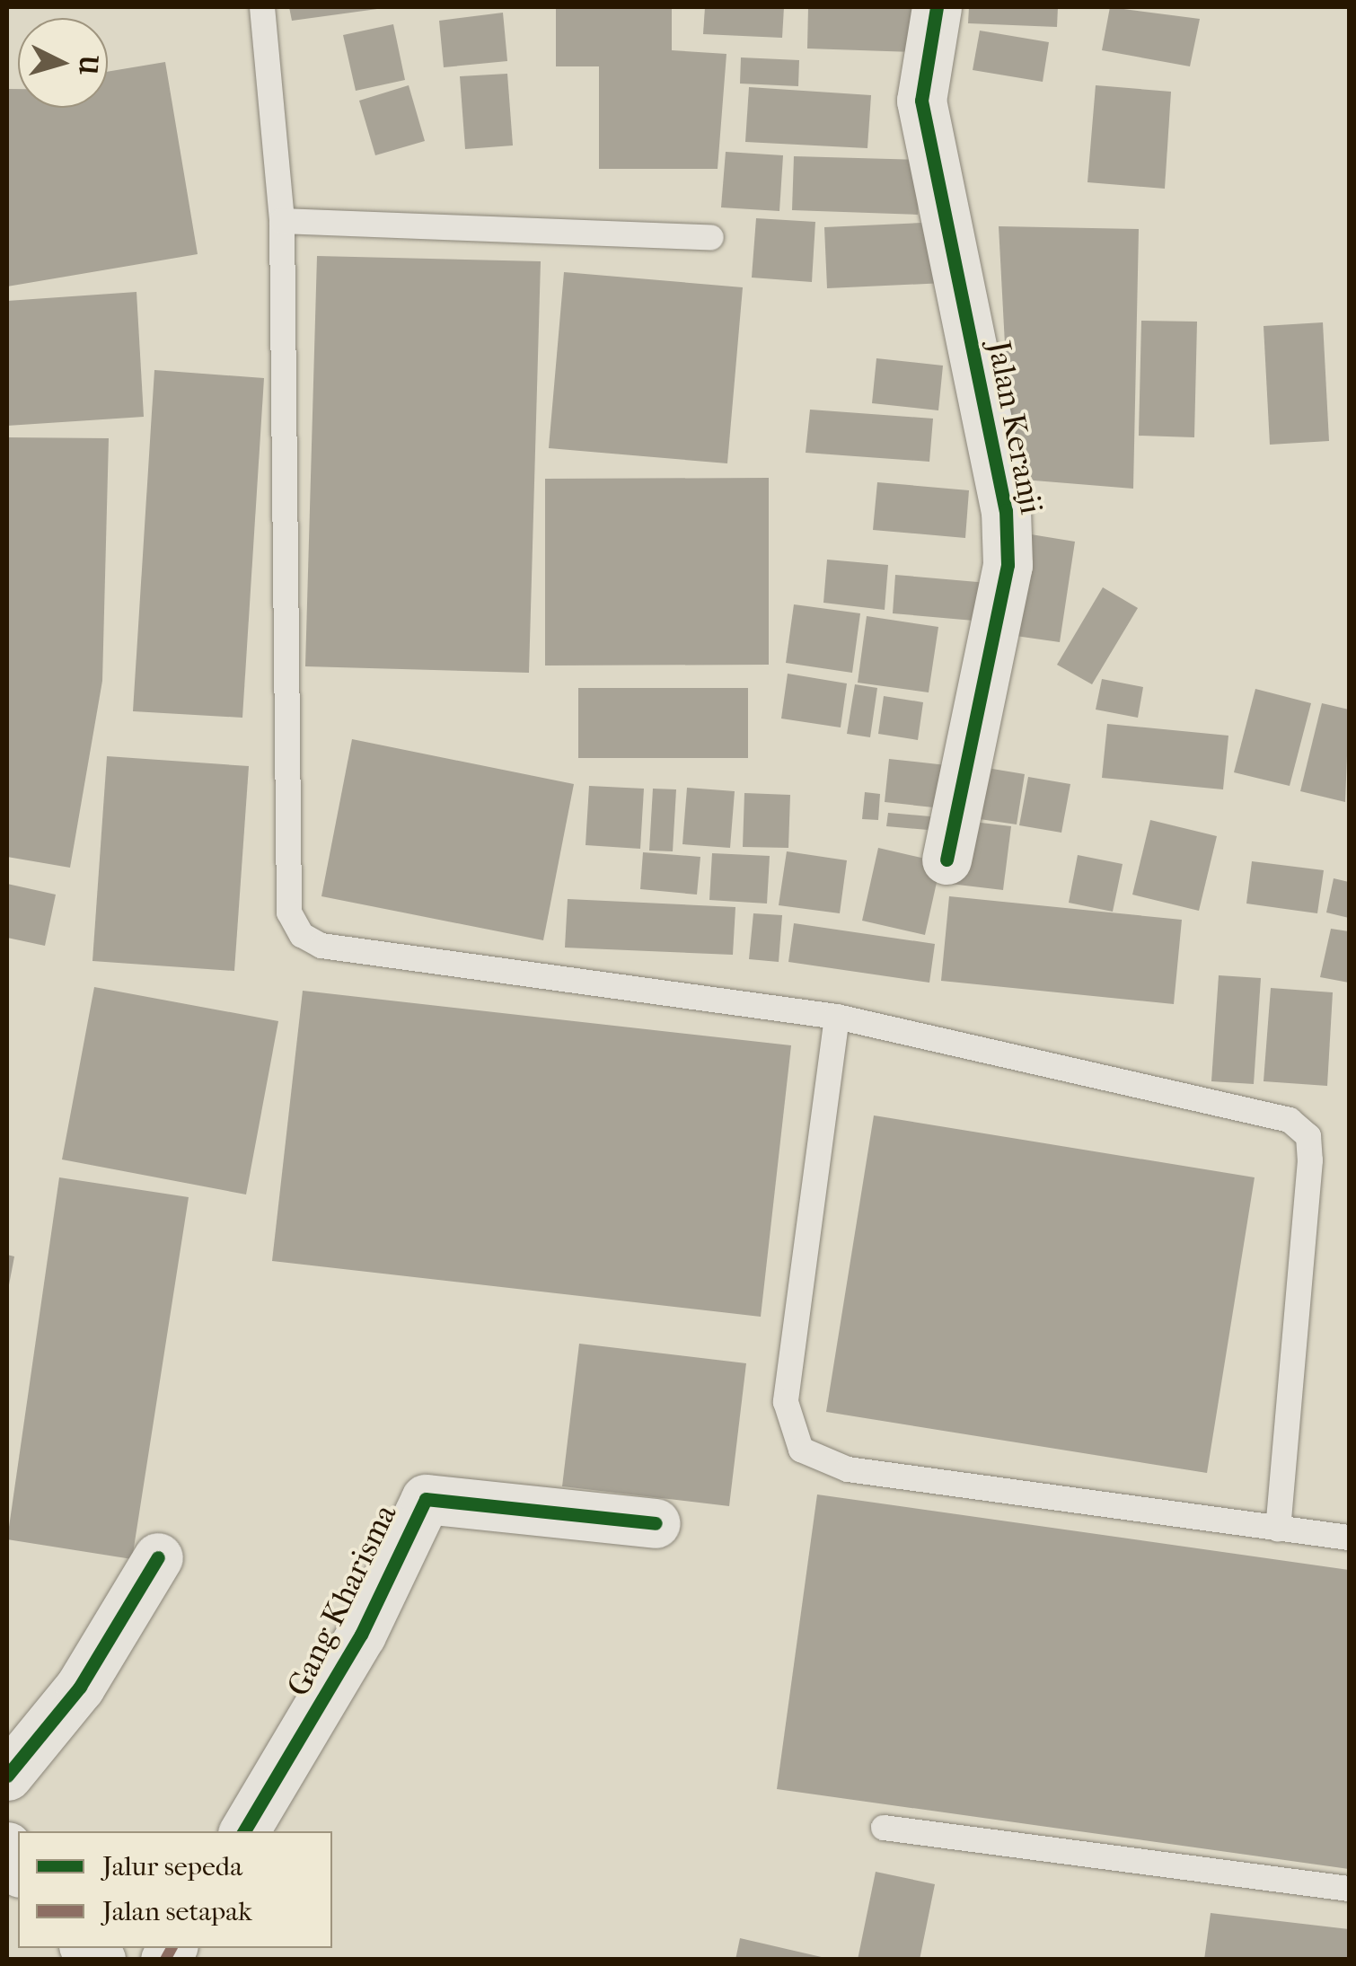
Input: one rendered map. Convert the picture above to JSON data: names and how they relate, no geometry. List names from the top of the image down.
{
  "streets": {
    "street": ["Jalan Keranji", "Gang Kharisma"]
  },
  "legend": ["Jalur sepeda", "Jalan setapak"],
  "north": "right"
}
